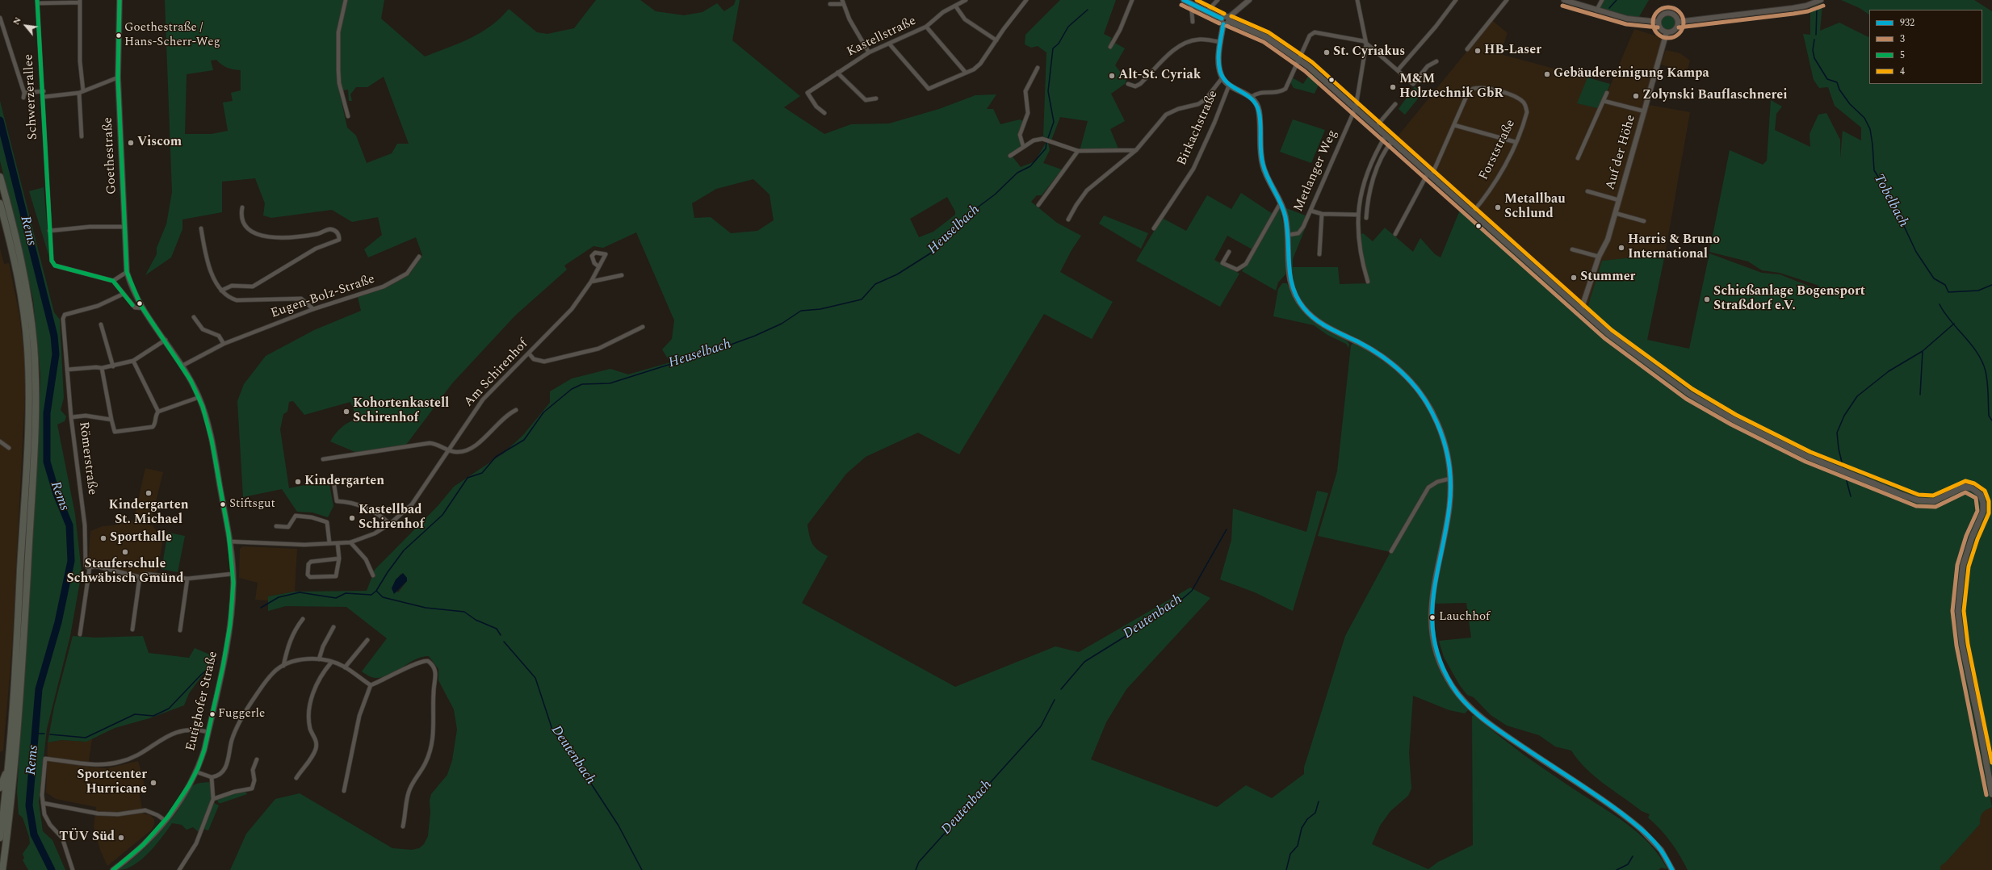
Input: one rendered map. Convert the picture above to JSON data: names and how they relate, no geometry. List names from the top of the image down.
{
  "streets": {
    "street": [
      "Kastellstraße",
      "Schwerzerallee",
      "Birkachstraße",
      "Forststraße",
      "Auf der Höhe",
      "Goethestraße",
      "Metlanger Weg",
      "Eugen-Bolz-Straße",
      "Am Schirenhof",
      "Römerstraße",
      "Eutighofer Straße"
    ]
  },
  "crossings": [
    ["Goethestraße", "Eutighofer Straße"],
    ["Eugen-Bolz-Straße", "Eutighofer Straße"],
    ["Am Schirenhof", "Eutighofer Straße"]
  ],
  "water": [
    "Tobelbach",
    "Heuselbach",
    "Rems",
    "Deutenbach"
  ],
  "places": [
    "Goethestraße / Hans-Scherr-Weg",
    "HB-Laser",
    "St. Cyriakus",
    "Gebäudereinigung Kampa",
    "Alt-St. Cyriak",
    "M&M Holztechnik GbR",
    "Zolynski Bauflaschnerei",
    "Viscom",
    "Metallbau Schlund",
    "Harris & Bruno International",
    "Stummer",
    "Schießanlage Bogensport Straßdorf e.V.",
    "Kohortenkastell Schirenhof",
    "Kindergarten",
    "Kindergarten St. Michael",
    "Stiftsgut",
    "Kastellbad Schirenhof",
    "Sporthalle",
    "Stauferschule Schwäbisch Gmünd",
    "Lauchhof",
    "Fuggerle",
    "Sportcenter Hurricane",
    "TÜV Süd"
  ],
  "lines": [
    "transit line 932",
    "transit line 5",
    "transit line 4",
    "transit line 3"
  ],
  "legend": [
    "932",
    "3",
    "5",
    "4"
  ],
  "north": "top left"
}
